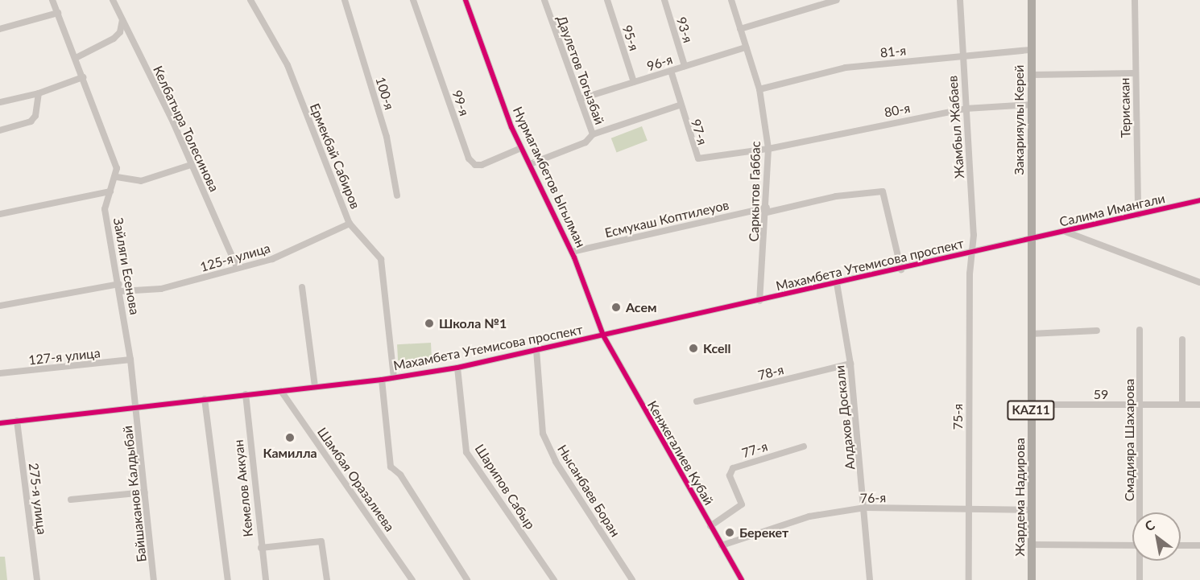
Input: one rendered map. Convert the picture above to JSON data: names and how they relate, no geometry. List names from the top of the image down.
{
  "streets": {
    "highway": ["Закарияулы Керей", "KAZ11", "Жардема Надирова"],
    "street": [
      "93-я",
      "95-я",
      "81-я",
      "96-я",
      "Даулетов Тогызбай",
      "100-я",
      "99-я",
      "Терисакан",
      "80-я",
      "Жамбыл Жабаев",
      "Келбатыра Толесинова",
      "97-я",
      "Ермекбай Сабиров",
      "Нурмагамбетов Ыгылман",
      "Саркытов Габбас",
      "Салима Имангали",
      "Есмукаш Коптилеуов",
      "125-я улица",
      "Махамбета Утемисова проспект",
      "Зайляги Есенова",
      "127-я улица",
      "78-я",
      "59",
      "75-я",
      "Алдахов Доскали",
      "Смадияра Шахарова",
      "77-я",
      "Кенжегалиев Кубай",
      "Шамбая Оразалиева",
      "Шарипов Сабыр",
      "Кемелов Аккуан",
      "Нысанбаев Боран",
      "Байшаканов Калдыбай",
      "76-я",
      "275-я улица"
    ]
  },
  "crossings": [
    ["93-я", "96-я"],
    ["95-я", "96-я"],
    ["81-я", "Закарияулы Керей"],
    ["81-я", "Жамбыл Жабаев"],
    ["81-я", "Саркытов Габбас"],
    ["96-я", "Даулетов Тогызбай"],
    ["96-я", "97-я"],
    ["96-я", "Саркытов Габбас"],
    ["Даулетов Тогызбай", "Нурмагамбетов Ыгылман"],
    ["99-я", "Нурмагамбетов Ыгылман"],
    ["Терисакан", "Салима Имангали"],
    ["80-я", "Закарияулы Керей"],
    ["80-я", "Жамбыл Жабаев"],
    ["80-я", "97-я"],
    ["80-я", "Саркытов Габбас"],
    ["Закарияулы Керей", "Салима Имангали"],
    ["Закарияулы Керей", "Махамбета Утемисова проспект"],
    ["Закарияулы Керей", "Жардема Надирова"],
    ["Жамбыл Жабаев", "Махамбета Утемисова проспект"],
    ["Жамбыл Жабаев", "75-я"],
    ["Келбатыра Толесинова", "125-я улица"],
    ["97-я", "Саркытов Габбас"],
    ["Ермекбай Сабиров", "125-я улица"],
    ["Ермекбай Сабиров", "Махамбета Утемисова проспект"],
    ["Нурмагамбетов Ыгылман", "Есмукаш Коптилеуов"],
    ["Нурмагамбетов Ыгылман", "Махамбета Утемисова проспект"],
    ["Нурмагамбетов Ыгылман", "Кенжегалиев Кубай"],
    ["Саркытов Габбас", "Есмукаш Коптилеуов"],
    ["Саркытов Габбас", "Махамбета Утемисова проспект"],
    ["Салима Имангали", "Махамбета Утемисова проспект"],
    ["Салима Имангали", "Жардема Надирова"],
    ["Есмукаш Коптилеуов", "Махамбета Утемисова проспект"],
    ["125-я улица", "Зайляги Есенова"],
    ["Махамбета Утемисова проспект", "Зайляги Есенова"],
    ["Махамбета Утемисова проспект", "75-я"],
    ["Махамбета Утемисова проспект", "Алдахов Доскали"],
    ["Махамбета Утемисова проспект", "Кенжегалиев Кубай"],
    ["Махамбета Утемисова проспект", "Шамбая Оразалиева"],
    ["Махамбета Утемисова проспект", "Шарипов Сабыр"],
    ["Махамбета Утемисова проспект", "Кемелов Аккуан"],
    ["Махамбета Утемисова проспект", "Нысанбаев Боран"],
    ["Махамбета Утемисова проспект", "Байшаканов Калдыбай"],
    ["Махамбета Утемисова проспект", "Жардема Надирова"],
    ["Махамбета Утемисова проспект", "275-я улица"],
    ["Зайляги Есенова", "127-я улица"],
    ["Зайляги Есенова", "Байшаканов Калдыбай"],
    ["78-я", "Алдахов Доскали"],
    ["59", "Смадияра Шахарова"],
    ["59", "Жардема Надирова"],
    ["75-я", "76-я"],
    ["Алдахов Доскали", "76-я"],
    ["77-я", "Кенжегалиев Кубай"],
    ["Кенжегалиев Кубай", "76-я"],
    ["Жардема Надирова", "76-я"]
  ],
  "places": [
    "Асем",
    "Школа №1",
    "Kcell",
    "Камилла",
    "Берекет"
  ],
  "north": "top left"
}
